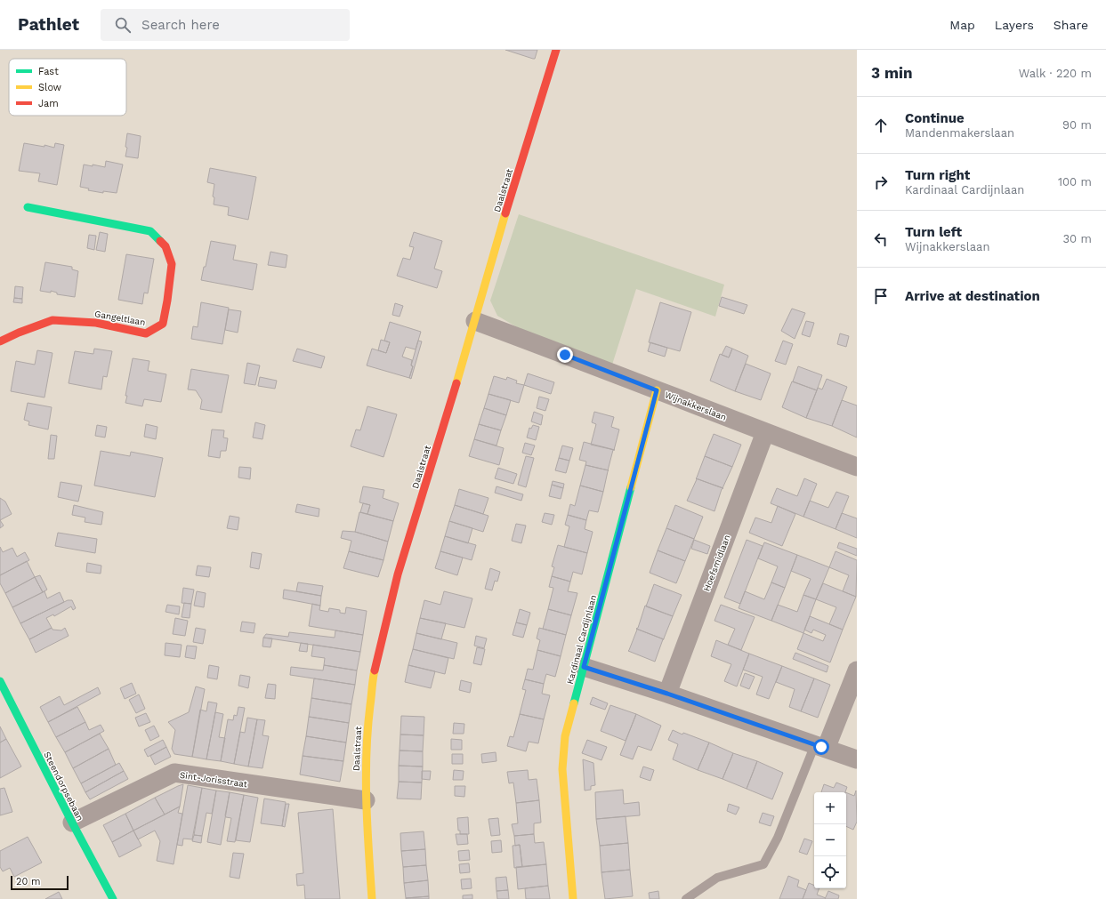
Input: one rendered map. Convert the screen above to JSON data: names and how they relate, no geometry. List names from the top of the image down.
{
  "streets": {
    "street": [
      "Daalstraat",
      "Gangeltlaan",
      "Wijnakkerslaan",
      "Hoefsmidlaan",
      "Kardinaal Cardijnlaan",
      "Sint-Jorisstraat",
      "Steendorpsebaan"
    ]
  },
  "crossings": [
    ["Daalstraat", "Wijnakkerslaan"],
    ["Daalstraat", "Sint-Jorisstraat"],
    ["Wijnakkerslaan", "Hoefsmidlaan"],
    ["Wijnakkerslaan", "Kardinaal Cardijnlaan"],
    ["Sint-Jorisstraat", "Steendorpsebaan"]
  ],
  "legend": ["Fast", "Slow", "Jam"],
  "scale_bar": "20 m",
  "page": {
    "header": "Pathlet",
    "search": "Search here",
    "nav": ["Map", "Layers", "Share"],
    "heading": ["3 min", "Walk · 220 m"],
    "list": [
      ["Continue", "Mandenmakerslaan", "90 m"],
      ["Turn right", "Kardinaal Cardijnlaan", "100 m"],
      ["Turn left", "Wijnakkerslaan", "30 m"],
      "Arrive at destination"
    ],
    "map_buttons": ["+", "−"],
    "scale": "20 m"
  }
}
